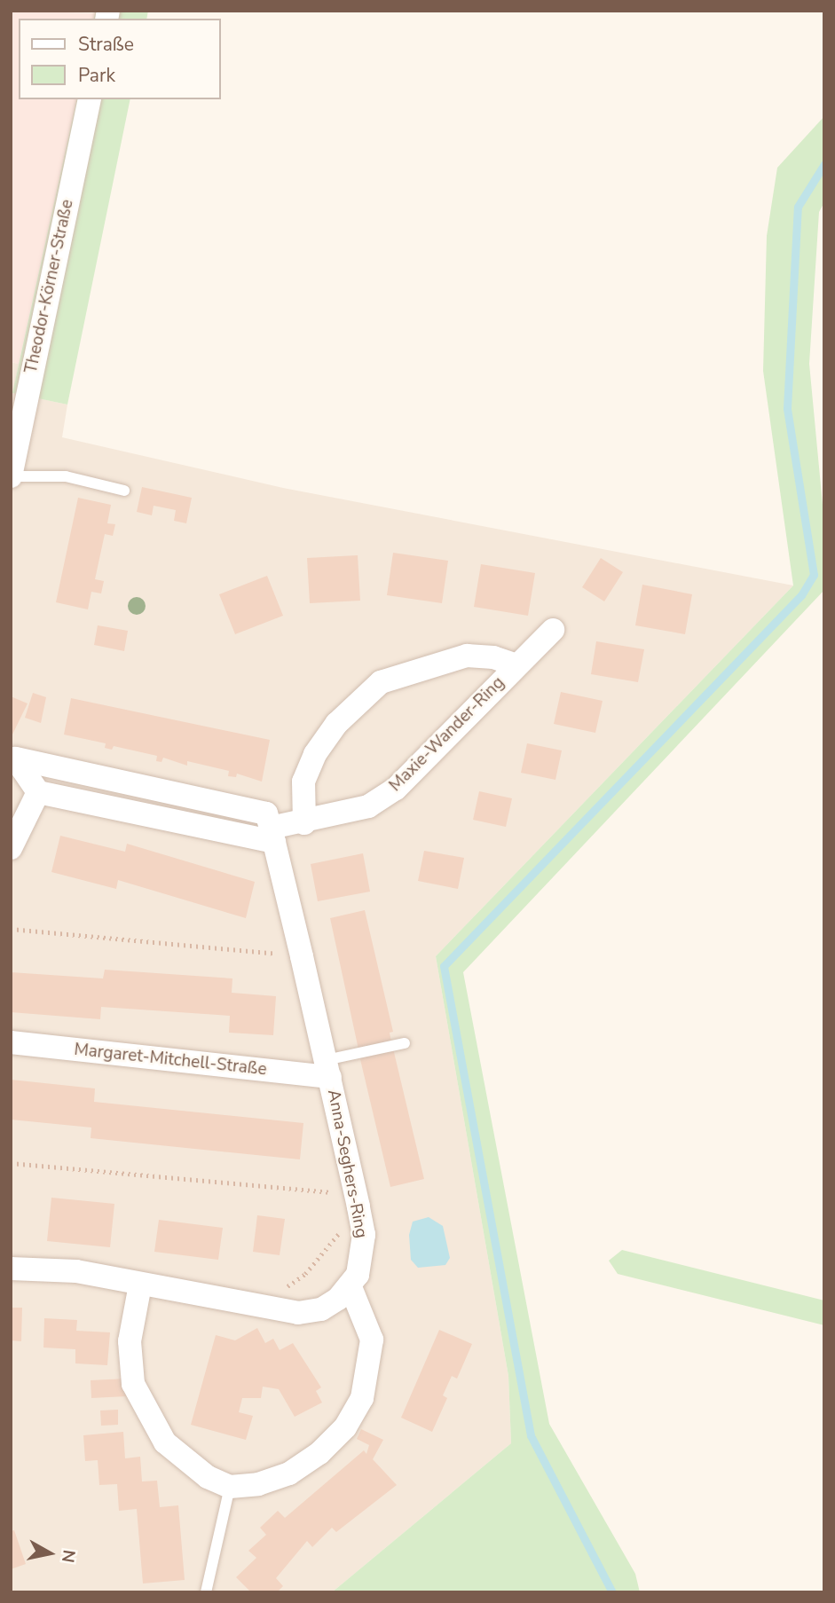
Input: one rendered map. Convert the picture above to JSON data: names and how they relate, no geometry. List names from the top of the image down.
{
  "streets": {
    "street": [
      "Theodor-Körner-Straße",
      "Maxie-Wander-Ring",
      "Margaret-Mitchell-Straße",
      "Anna-Seghers-Ring"
    ]
  },
  "crossings": [
    ["Maxie-Wander-Ring", "Anna-Seghers-Ring"],
    ["Margaret-Mitchell-Straße", "Anna-Seghers-Ring"]
  ],
  "legend": ["Straße", "Park"],
  "north": "right"
}
